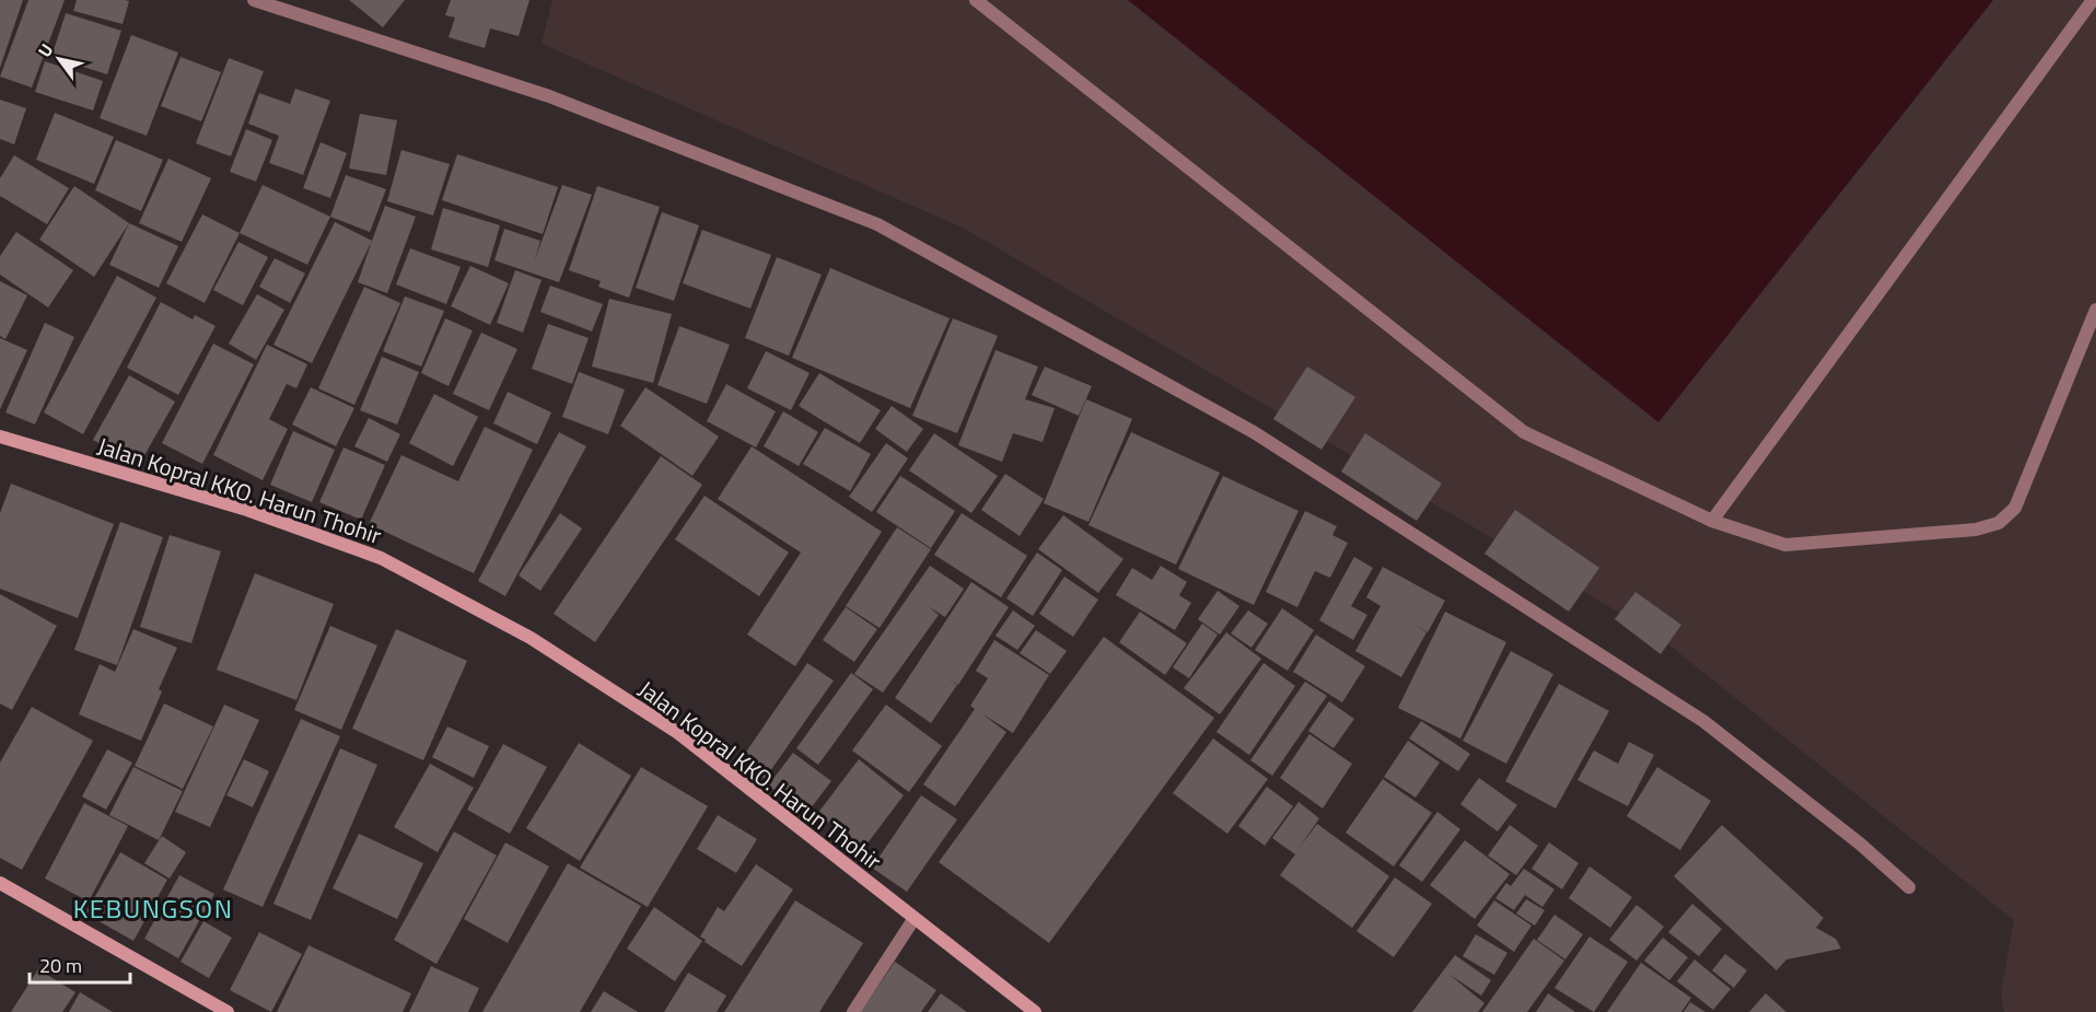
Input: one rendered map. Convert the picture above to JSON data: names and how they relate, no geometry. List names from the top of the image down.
{
  "streets": {
    "main road": ["Jalan Kopral KKO. Harun Thohir"]
  },
  "districts": ["KEBUNGSON"],
  "scale_bar": "20 m",
  "north": "top left"
}
